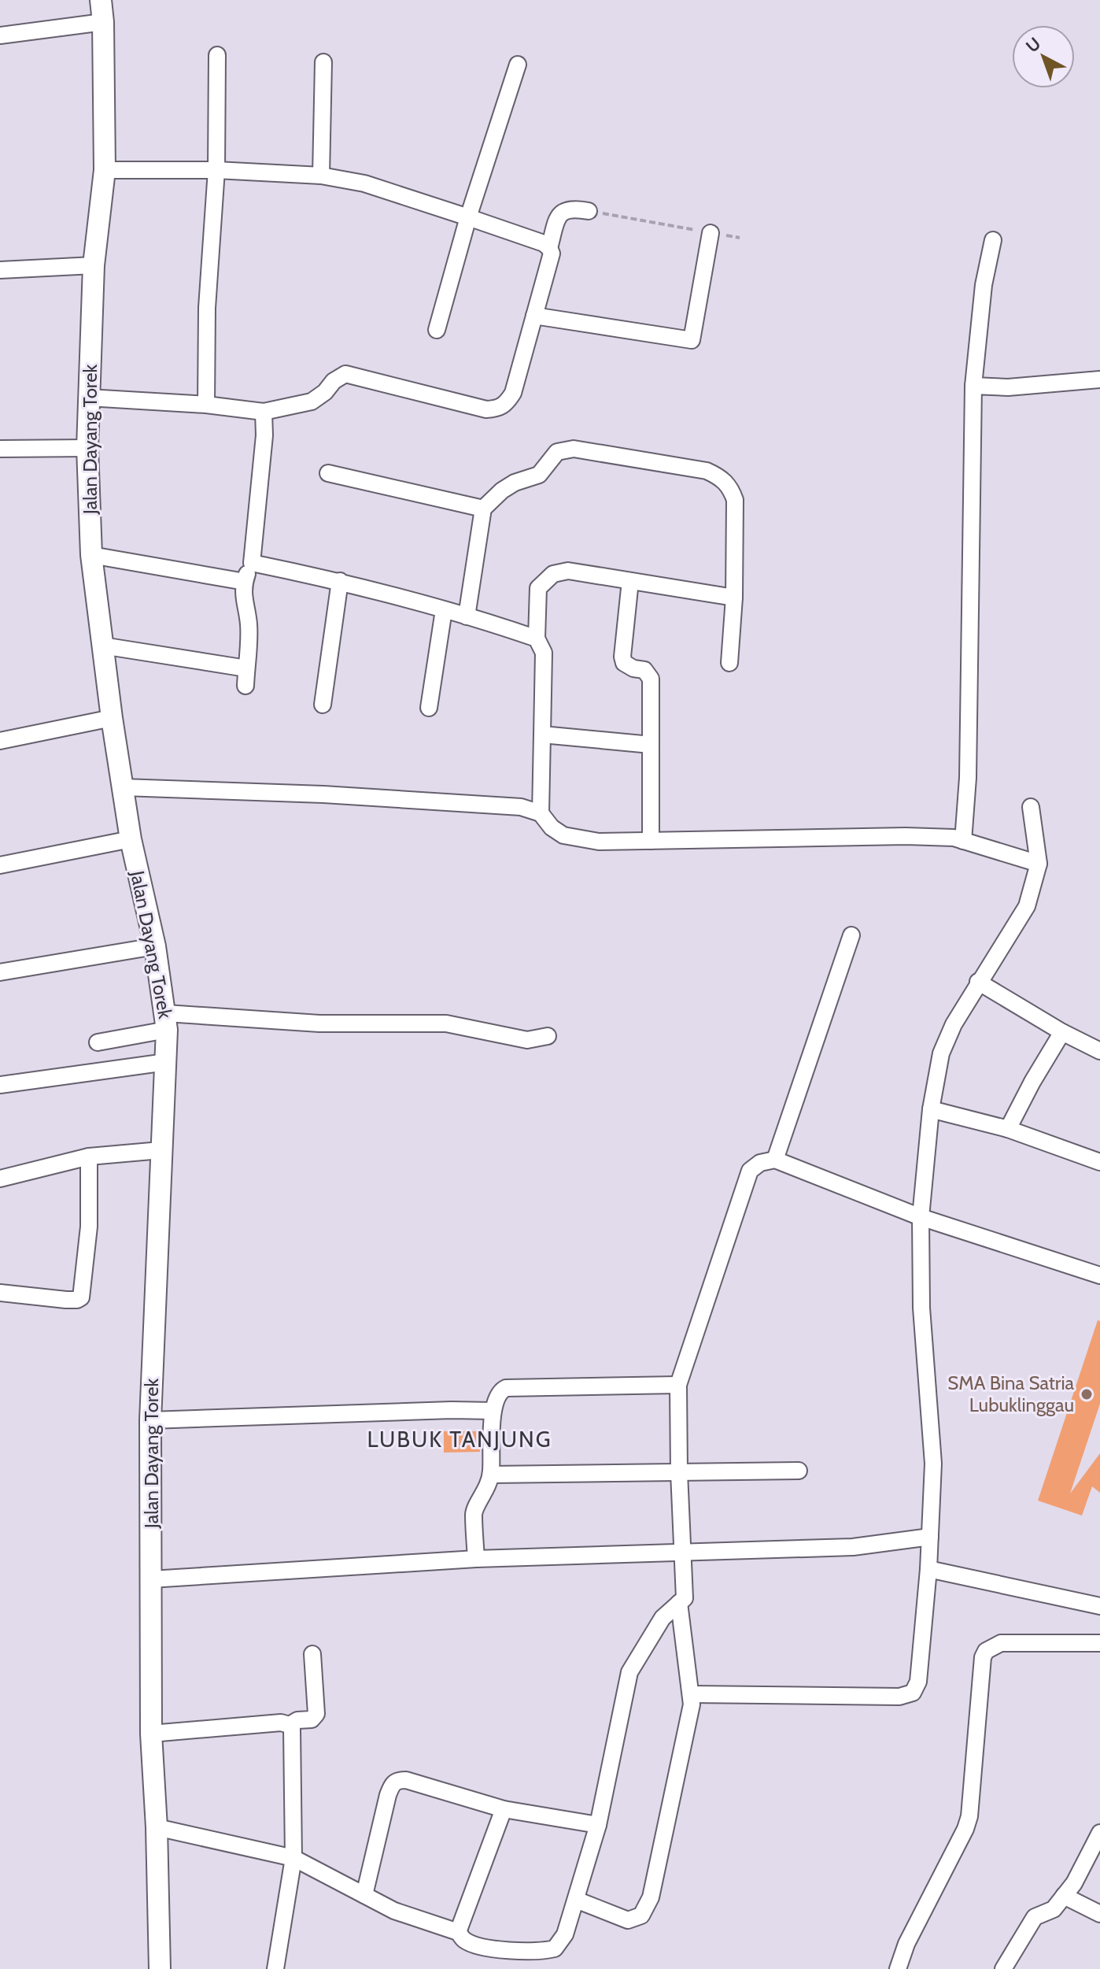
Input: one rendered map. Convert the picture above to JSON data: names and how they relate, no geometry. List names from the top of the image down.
{
  "streets": {
    "street": ["Jalan Dayang Torek"]
  },
  "districts": ["LUBUK TANJUNG"],
  "places": ["SMA Bina Satria Lubuklinggau"],
  "north": "top left"
}
